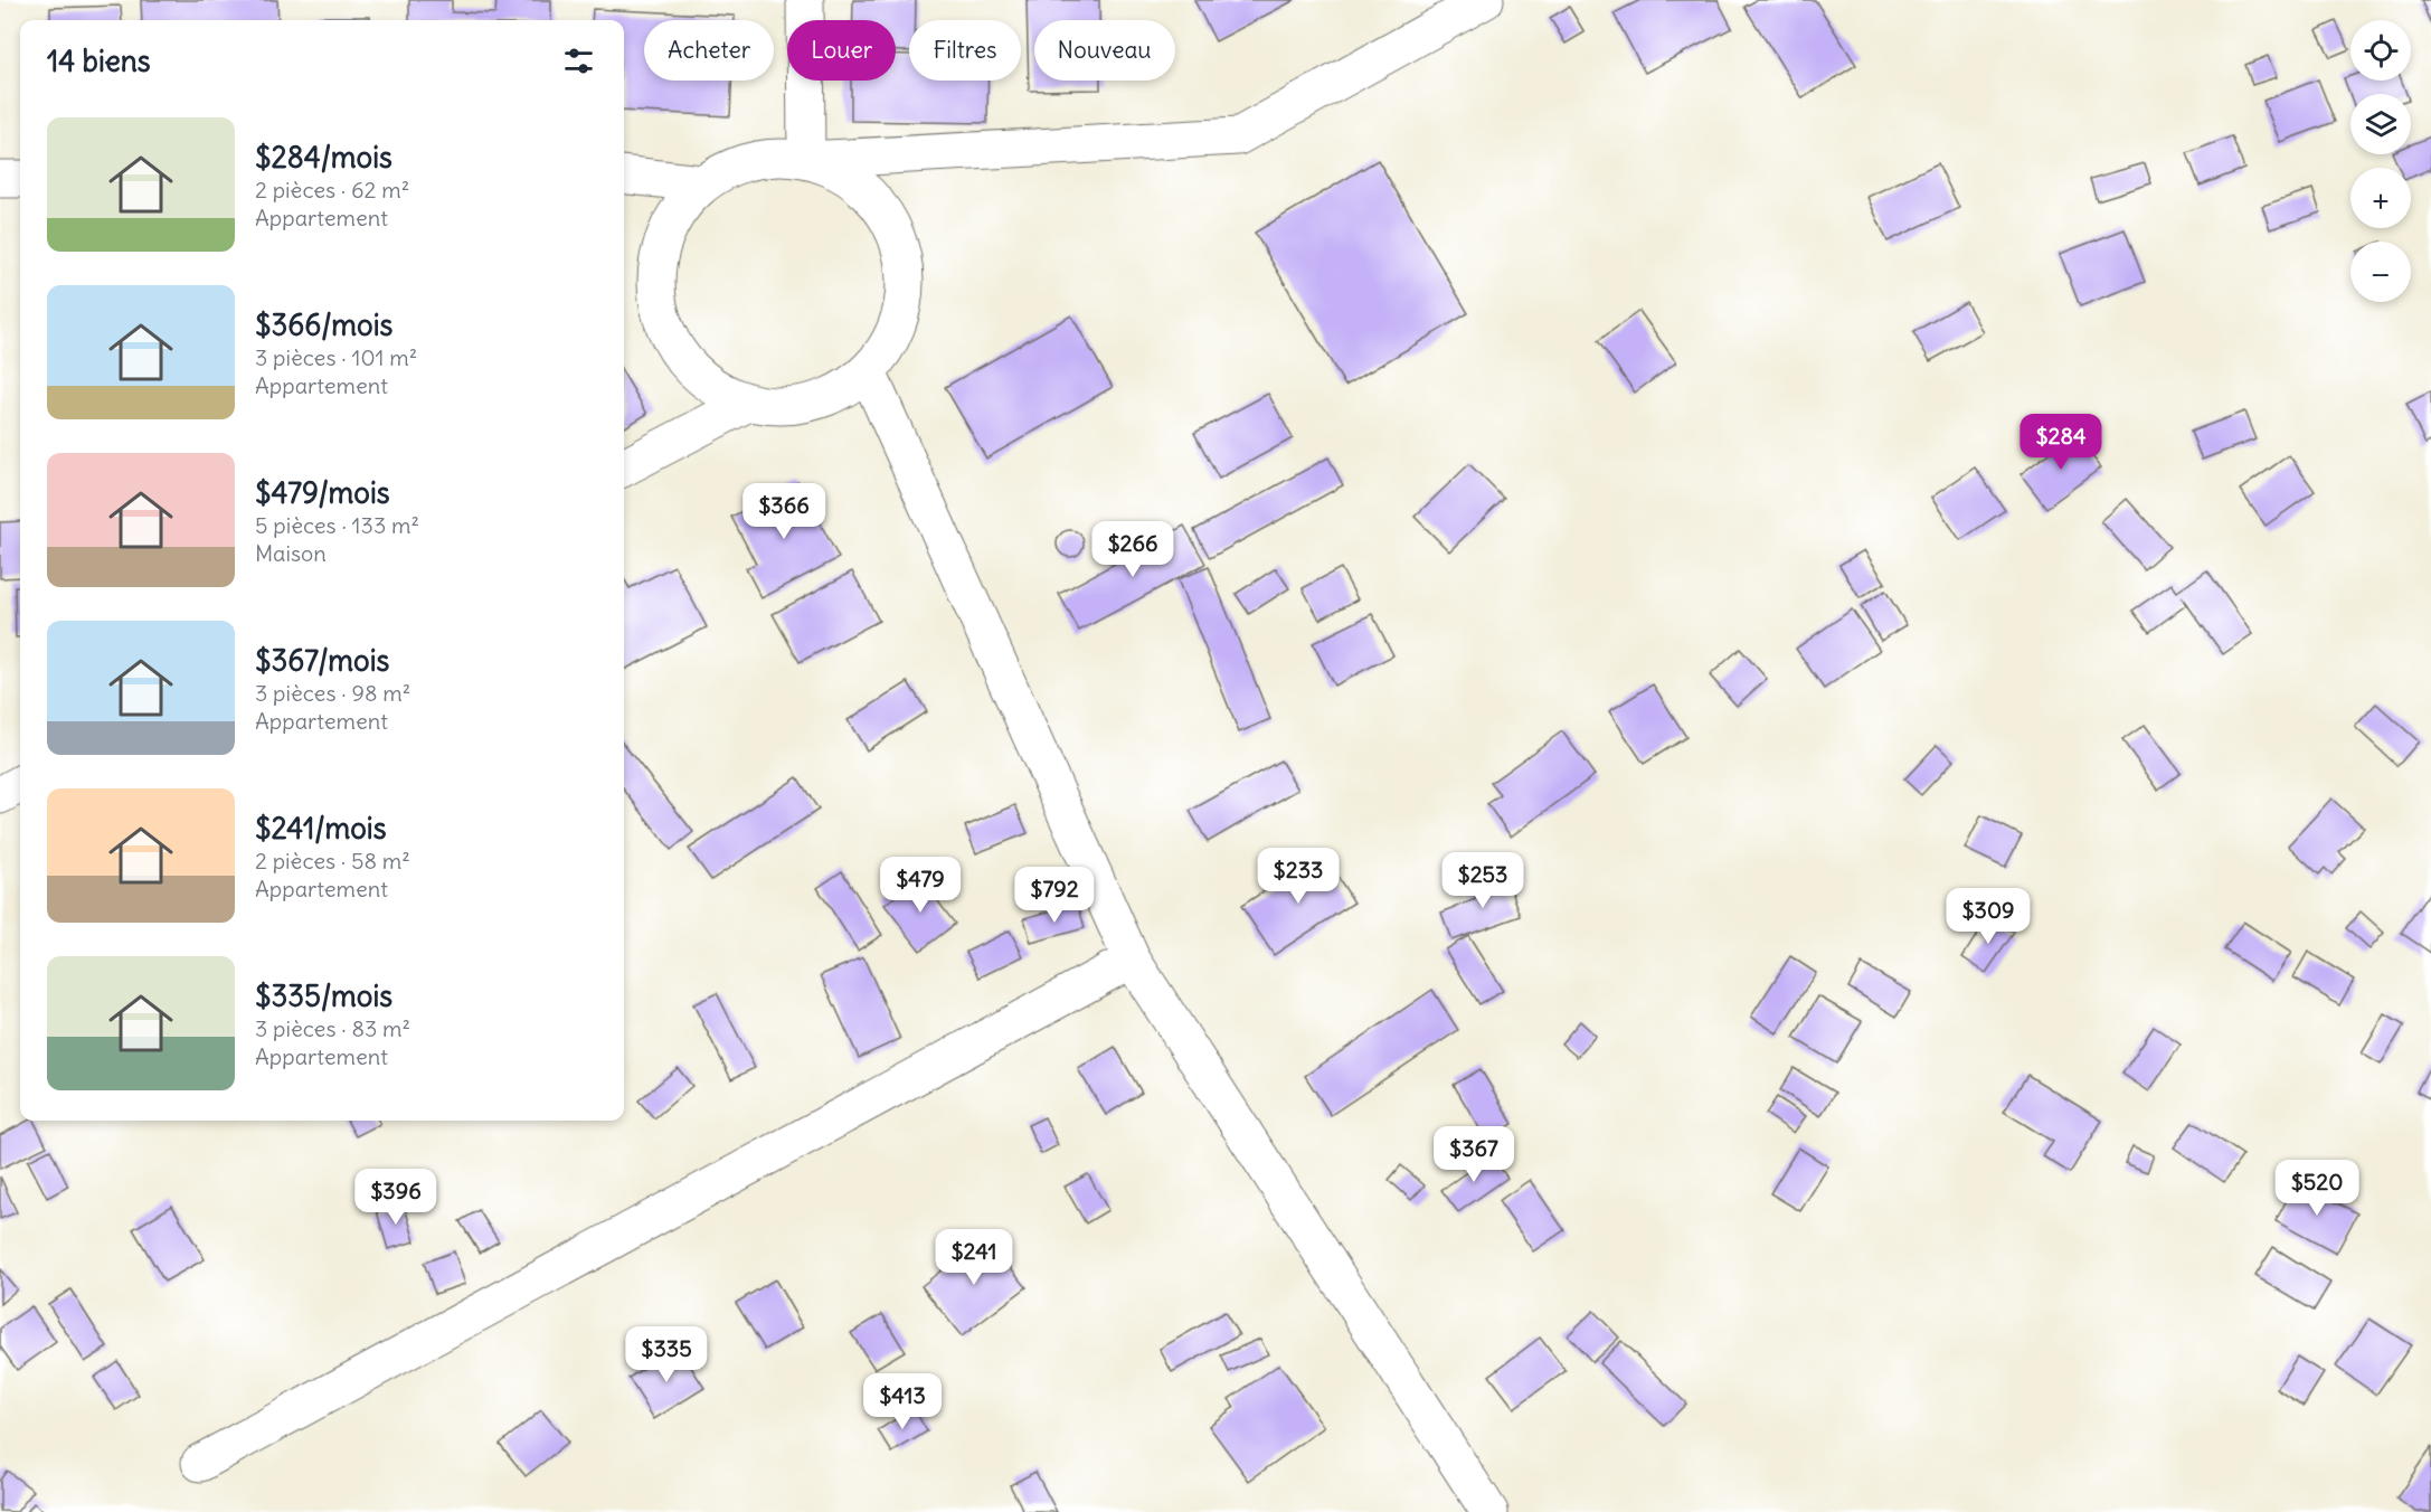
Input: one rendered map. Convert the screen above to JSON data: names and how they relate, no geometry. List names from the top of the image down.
{
  "page": {
    "map_buttons": ["+", "−"],
    "chip": [
      "Acheter",
      "Louer",
      "Filtres",
      "Nouveau"
    ],
    "heading": "14 biens",
    "list": [
      {
        "name": "$284/mois",
        "note": "2 pièces · 62 m² · Appartement"
      },
      {
        "name": "$366/mois",
        "note": "3 pièces · 101 m² · Appartement"
      },
      {
        "name": "$479/mois",
        "note": "5 pièces · 133 m² · Maison"
      },
      {
        "name": "$367/mois",
        "note": "3 pièces · 98 m² · Appartement"
      },
      {
        "name": "$241/mois",
        "note": "2 pièces · 58 m² · Appartement"
      },
      {
        "name": "$335/mois",
        "note": "3 pièces · 83 m² · Appartement"
      }
    ],
    "price": [
      "$284",
      "$366",
      "$266",
      "$233",
      "$253",
      "$479",
      "$792",
      "$309",
      "$367",
      "$520",
      "$396",
      "$241",
      "$335",
      "$413"
    ]
  }
}
